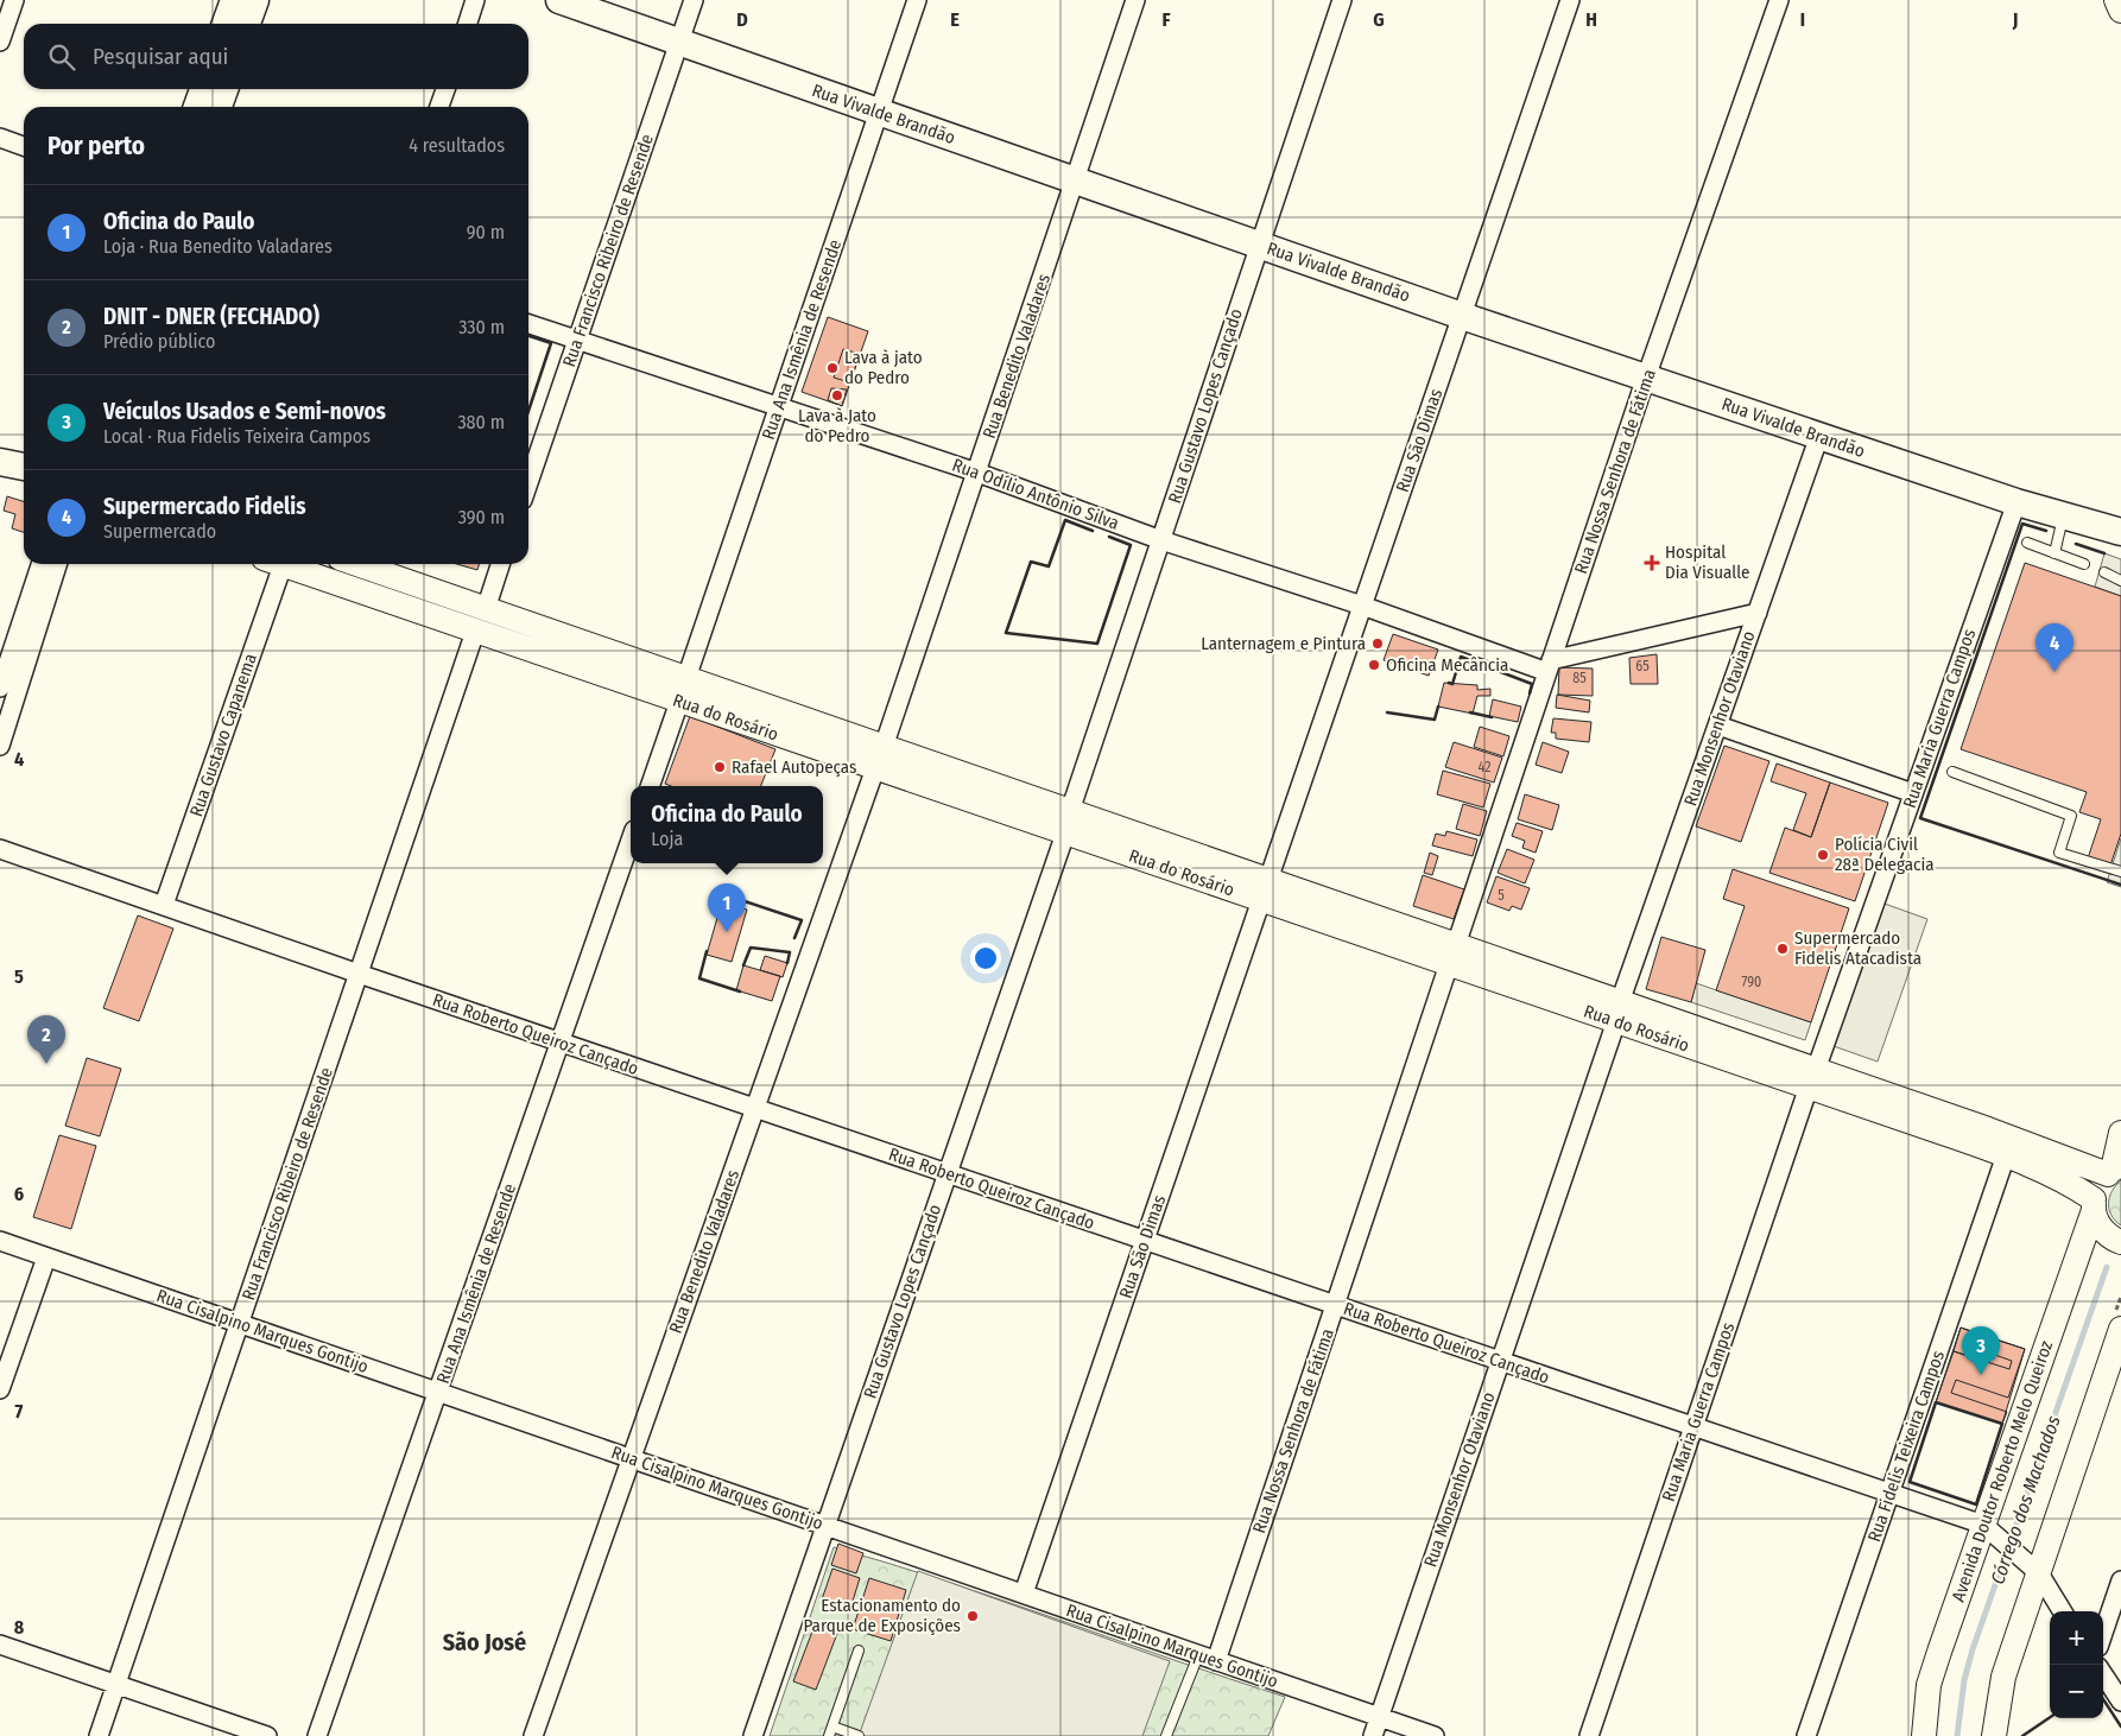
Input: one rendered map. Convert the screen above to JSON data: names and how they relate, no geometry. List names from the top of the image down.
{
  "streets": {
    "main road": ["Rua Vivalde Brandão", "Rua do Rosário", "Avenida Doutor Roberto Melo Queiroz"],
    "street": [
      "Rua Francisco Ribeiro de Resende",
      "Rua Ana Ismênia de Resende",
      "Rua Benedito Valadares",
      "Rua Gustavo Lopes Cançado",
      "Rua São Dimas",
      "Rua Nossa Senhora de Fátima",
      "Rua Odílio Antônio Silva",
      "Rua Monsenhor Otaviano",
      "Rua Maria Guerra Campos",
      "Rua Gustavo Capanema",
      "Rua Roberto Queiroz Cançado",
      "Rua Cisalpino Marques Gontijo",
      "Rua Fidelis Teixeira Campos"
    ]
  },
  "crossings": [
    ["Rua Vivalde Brandão", "Rua Francisco Ribeiro de Resende"],
    ["Rua Vivalde Brandão", "Rua Ana Ismênia de Resende"],
    ["Rua Vivalde Brandão", "Rua Benedito Valadares"],
    ["Rua Vivalde Brandão", "Rua Gustavo Lopes Cançado"],
    ["Rua Vivalde Brandão", "Rua São Dimas"],
    ["Rua Vivalde Brandão", "Rua Nossa Senhora de Fátima"],
    ["Rua Vivalde Brandão", "Rua Monsenhor Otaviano"],
    ["Rua Vivalde Brandão", "Rua Maria Guerra Campos"],
    ["Rua Francisco Ribeiro de Resende", "Rua Odílio Antônio Silva"],
    ["Rua Francisco Ribeiro de Resende", "Rua do Rosário"],
    ["Rua Francisco Ribeiro de Resende", "Rua Roberto Queiroz Cançado"],
    ["Rua Francisco Ribeiro de Resende", "Rua Cisalpino Marques Gontijo"],
    ["Rua Ana Ismênia de Resende", "Rua Odílio Antônio Silva"],
    ["Rua Ana Ismênia de Resende", "Rua do Rosário"],
    ["Rua Ana Ismênia de Resende", "Rua Roberto Queiroz Cançado"],
    ["Rua Ana Ismênia de Resende", "Rua Cisalpino Marques Gontijo"],
    ["Rua Benedito Valadares", "Rua Odílio Antônio Silva"],
    ["Rua Benedito Valadares", "Rua do Rosário"],
    ["Rua Benedito Valadares", "Rua Roberto Queiroz Cançado"],
    ["Rua Benedito Valadares", "Rua Cisalpino Marques Gontijo"],
    ["Rua Gustavo Lopes Cançado", "Rua Odílio Antônio Silva"],
    ["Rua Gustavo Lopes Cançado", "Rua do Rosário"],
    ["Rua Gustavo Lopes Cançado", "Rua Roberto Queiroz Cançado"],
    ["Rua Gustavo Lopes Cançado", "Rua Cisalpino Marques Gontijo"],
    ["Rua São Dimas", "Rua Odílio Antônio Silva"],
    ["Rua São Dimas", "Rua do Rosário"],
    ["Rua São Dimas", "Rua Roberto Queiroz Cançado"],
    ["Rua São Dimas", "Rua Cisalpino Marques Gontijo"],
    ["Rua Nossa Senhora de Fátima", "Rua Odílio Antônio Silva"],
    ["Rua Nossa Senhora de Fátima", "Rua do Rosário"],
    ["Rua Nossa Senhora de Fátima", "Rua Roberto Queiroz Cançado"],
    ["Rua Nossa Senhora de Fátima", "Rua Cisalpino Marques Gontijo"],
    ["Rua do Rosário", "Rua Monsenhor Otaviano"],
    ["Rua do Rosário", "Rua Maria Guerra Campos"],
    ["Rua do Rosário", "Rua Fidelis Teixeira Campos"],
    ["Rua do Rosário", "Avenida Doutor Roberto Melo Queiroz"],
    ["Rua Monsenhor Otaviano", "Rua Roberto Queiroz Cançado"],
    ["Rua Monsenhor Otaviano", "Rua Cisalpino Marques Gontijo"],
    ["Rua Maria Guerra Campos", "Rua Roberto Queiroz Cançado"],
    ["Rua Gustavo Capanema", "Rua Roberto Queiroz Cançado"],
    ["Rua Roberto Queiroz Cançado", "Rua Fidelis Teixeira Campos"],
    ["Rua Roberto Queiroz Cançado", "Avenida Doutor Roberto Melo Queiroz"]
  ],
  "districts": ["São José"],
  "water": ["Córrego dos Machados"],
  "places": {
    "other": [
      "Lava à jato do Pedro",
      "Lava à Jato do Pedro",
      "Lanternagem e Pintura",
      "Oficina Mecância",
      "Rafael Autopeças",
      "Polícia Civil 28ª Delegacia",
      "Supermercado Fidelis Atacadista",
      "Estacionamento do Parque de Exposições"
    ],
    "health": ["Hospital Dia Visualle"]
  },
  "house_numbers": [
    "65",
    "85",
    "42",
    "5",
    "790"
  ],
  "page": {
    "search": "Pesquisar aqui",
    "heading": ["Por perto", "4 resultados"],
    "list": [
      {
        "mark": "1",
        "name": "Oficina do Paulo",
        "note": "Loja · Rua Benedito Valadares",
        "value": "90 m"
      },
      {
        "mark": "2",
        "name": "DNIT - DNER (FECHADO)",
        "note": "Prédio público",
        "value": "330 m"
      },
      {
        "mark": "3",
        "name": "Veículos Usados e Semi-novos",
        "note": "Local · Rua Fidelis Teixeira Campos",
        "value": "380 m"
      },
      {
        "mark": "4",
        "name": "Supermercado Fidelis",
        "note": "Supermercado",
        "value": "390 m"
      }
    ],
    "pins": [
      "4",
      "1",
      "2",
      "3"
    ],
    "popup": ["Oficina do Paulo", "Loja"],
    "map_buttons": ["+", "−"]
  },
  "grid": {
    "columns": [
      "D",
      "E",
      "F",
      "G",
      "H",
      "I",
      "J"
    ],
    "rows": [
      "4",
      "5",
      "6",
      "7",
      "8"
    ]
  }
}
